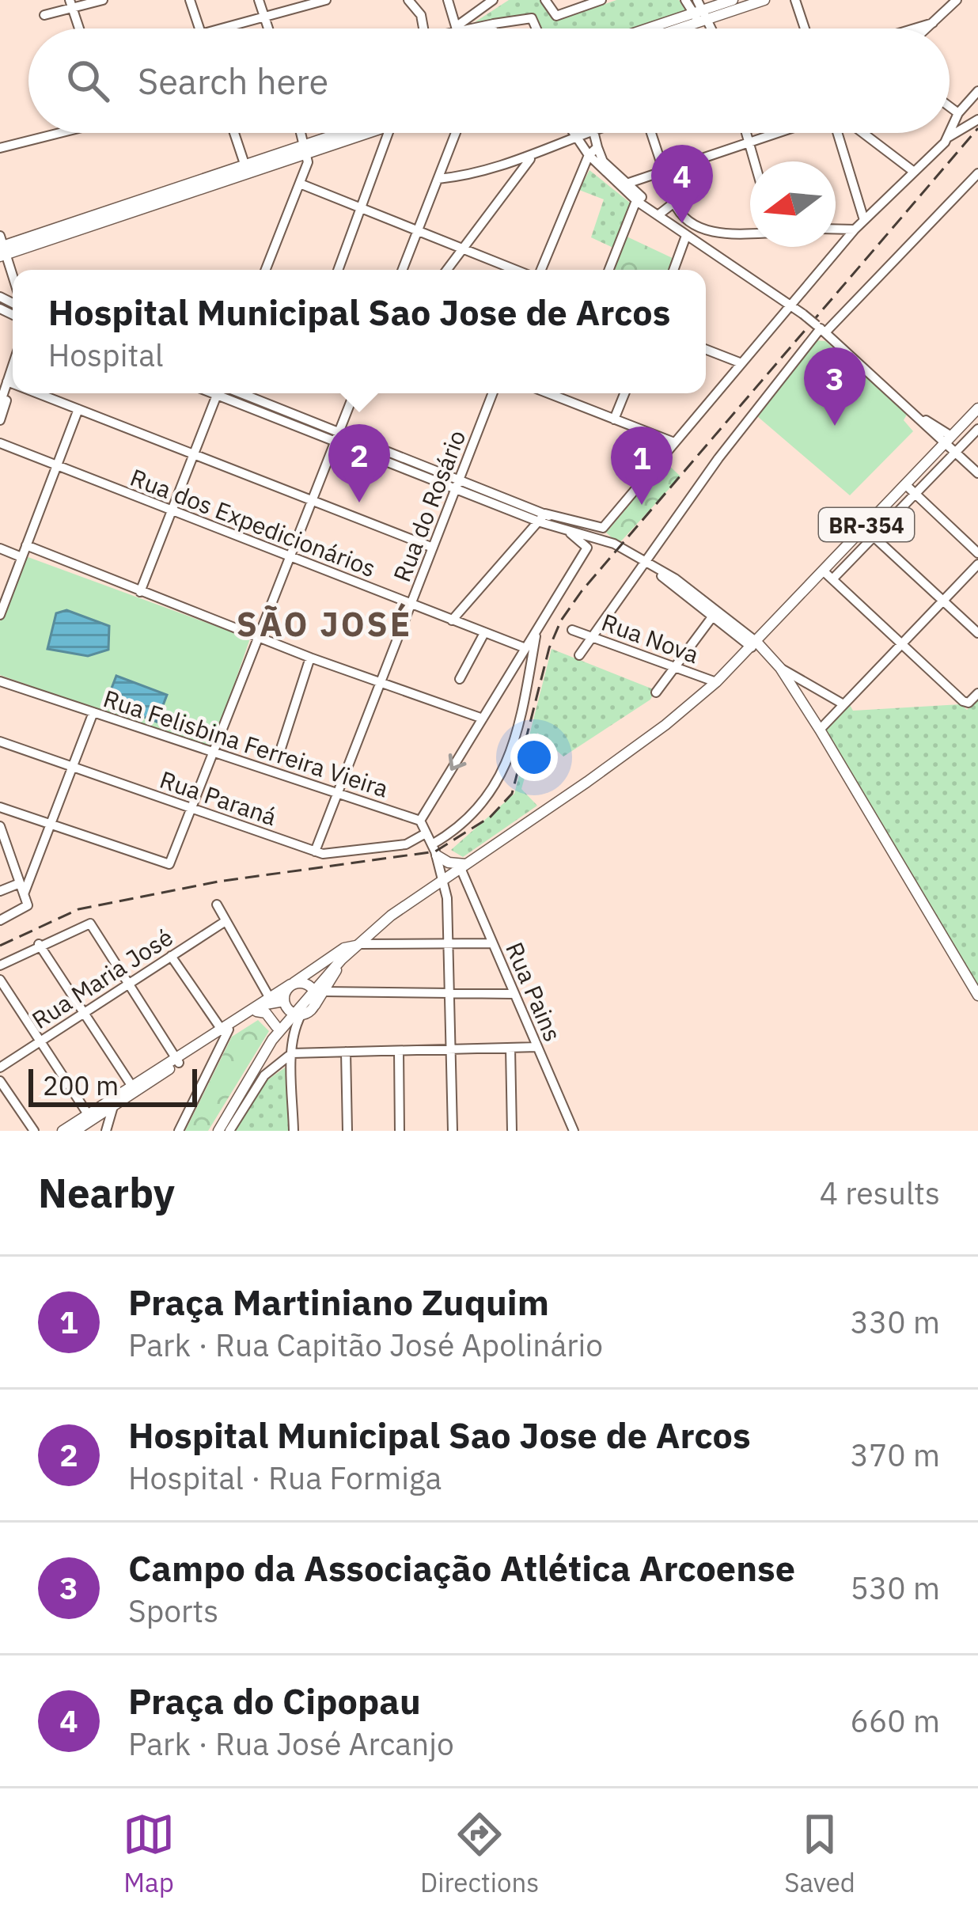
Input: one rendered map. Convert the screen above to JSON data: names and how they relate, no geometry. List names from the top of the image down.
{
  "streets": {
    "main road": ["BR-354"],
    "street": [
      "Rua do Rosário",
      "Rua dos Expedicionários",
      "Rua Nova",
      "Rua Felisbina Ferreira Vieira",
      "Rua Paraná",
      "Rua Maria José",
      "Rua Pains"
    ]
  },
  "crossings": [
    ["Rua do Rosário", "Rua dos Expedicionários"],
    ["Rua do Rosário", "Rua Felisbina Ferreira Vieira"],
    ["Rua do Rosário", "Rua Paraná"],
    ["BR-354", "Rua Nova"],
    ["BR-354", "Rua Pains"]
  ],
  "districts": ["SÃO JOSÉ"],
  "scale_bar": "200 m",
  "north": "left",
  "page": {
    "search": "Search here",
    "pins": [
      "4",
      "3",
      "2",
      "1"
    ],
    "popup": ["Hospital Municipal Sao Jose de Arcos", "Hospital"],
    "scale": "200 m",
    "heading": ["Nearby", "4 results"],
    "list": [
      {
        "mark": "1",
        "name": "Praça Martiniano Zuquim",
        "note": "Park · Rua Capitão José Apolinário",
        "value": "330 m"
      },
      {
        "mark": "2",
        "name": "Hospital Municipal Sao Jose de Arcos",
        "note": "Hospital · Rua Formiga",
        "value": "370 m"
      },
      {
        "mark": "3",
        "name": "Campo da Associação Atlética Arcoense",
        "note": "Sports",
        "value": "530 m"
      },
      {
        "mark": "4",
        "name": "Praça do Cipopau",
        "note": "Park · Rua José Arcanjo",
        "value": "660 m"
      }
    ],
    "nav": ["Map", "Directions", "Saved"]
  }
}
